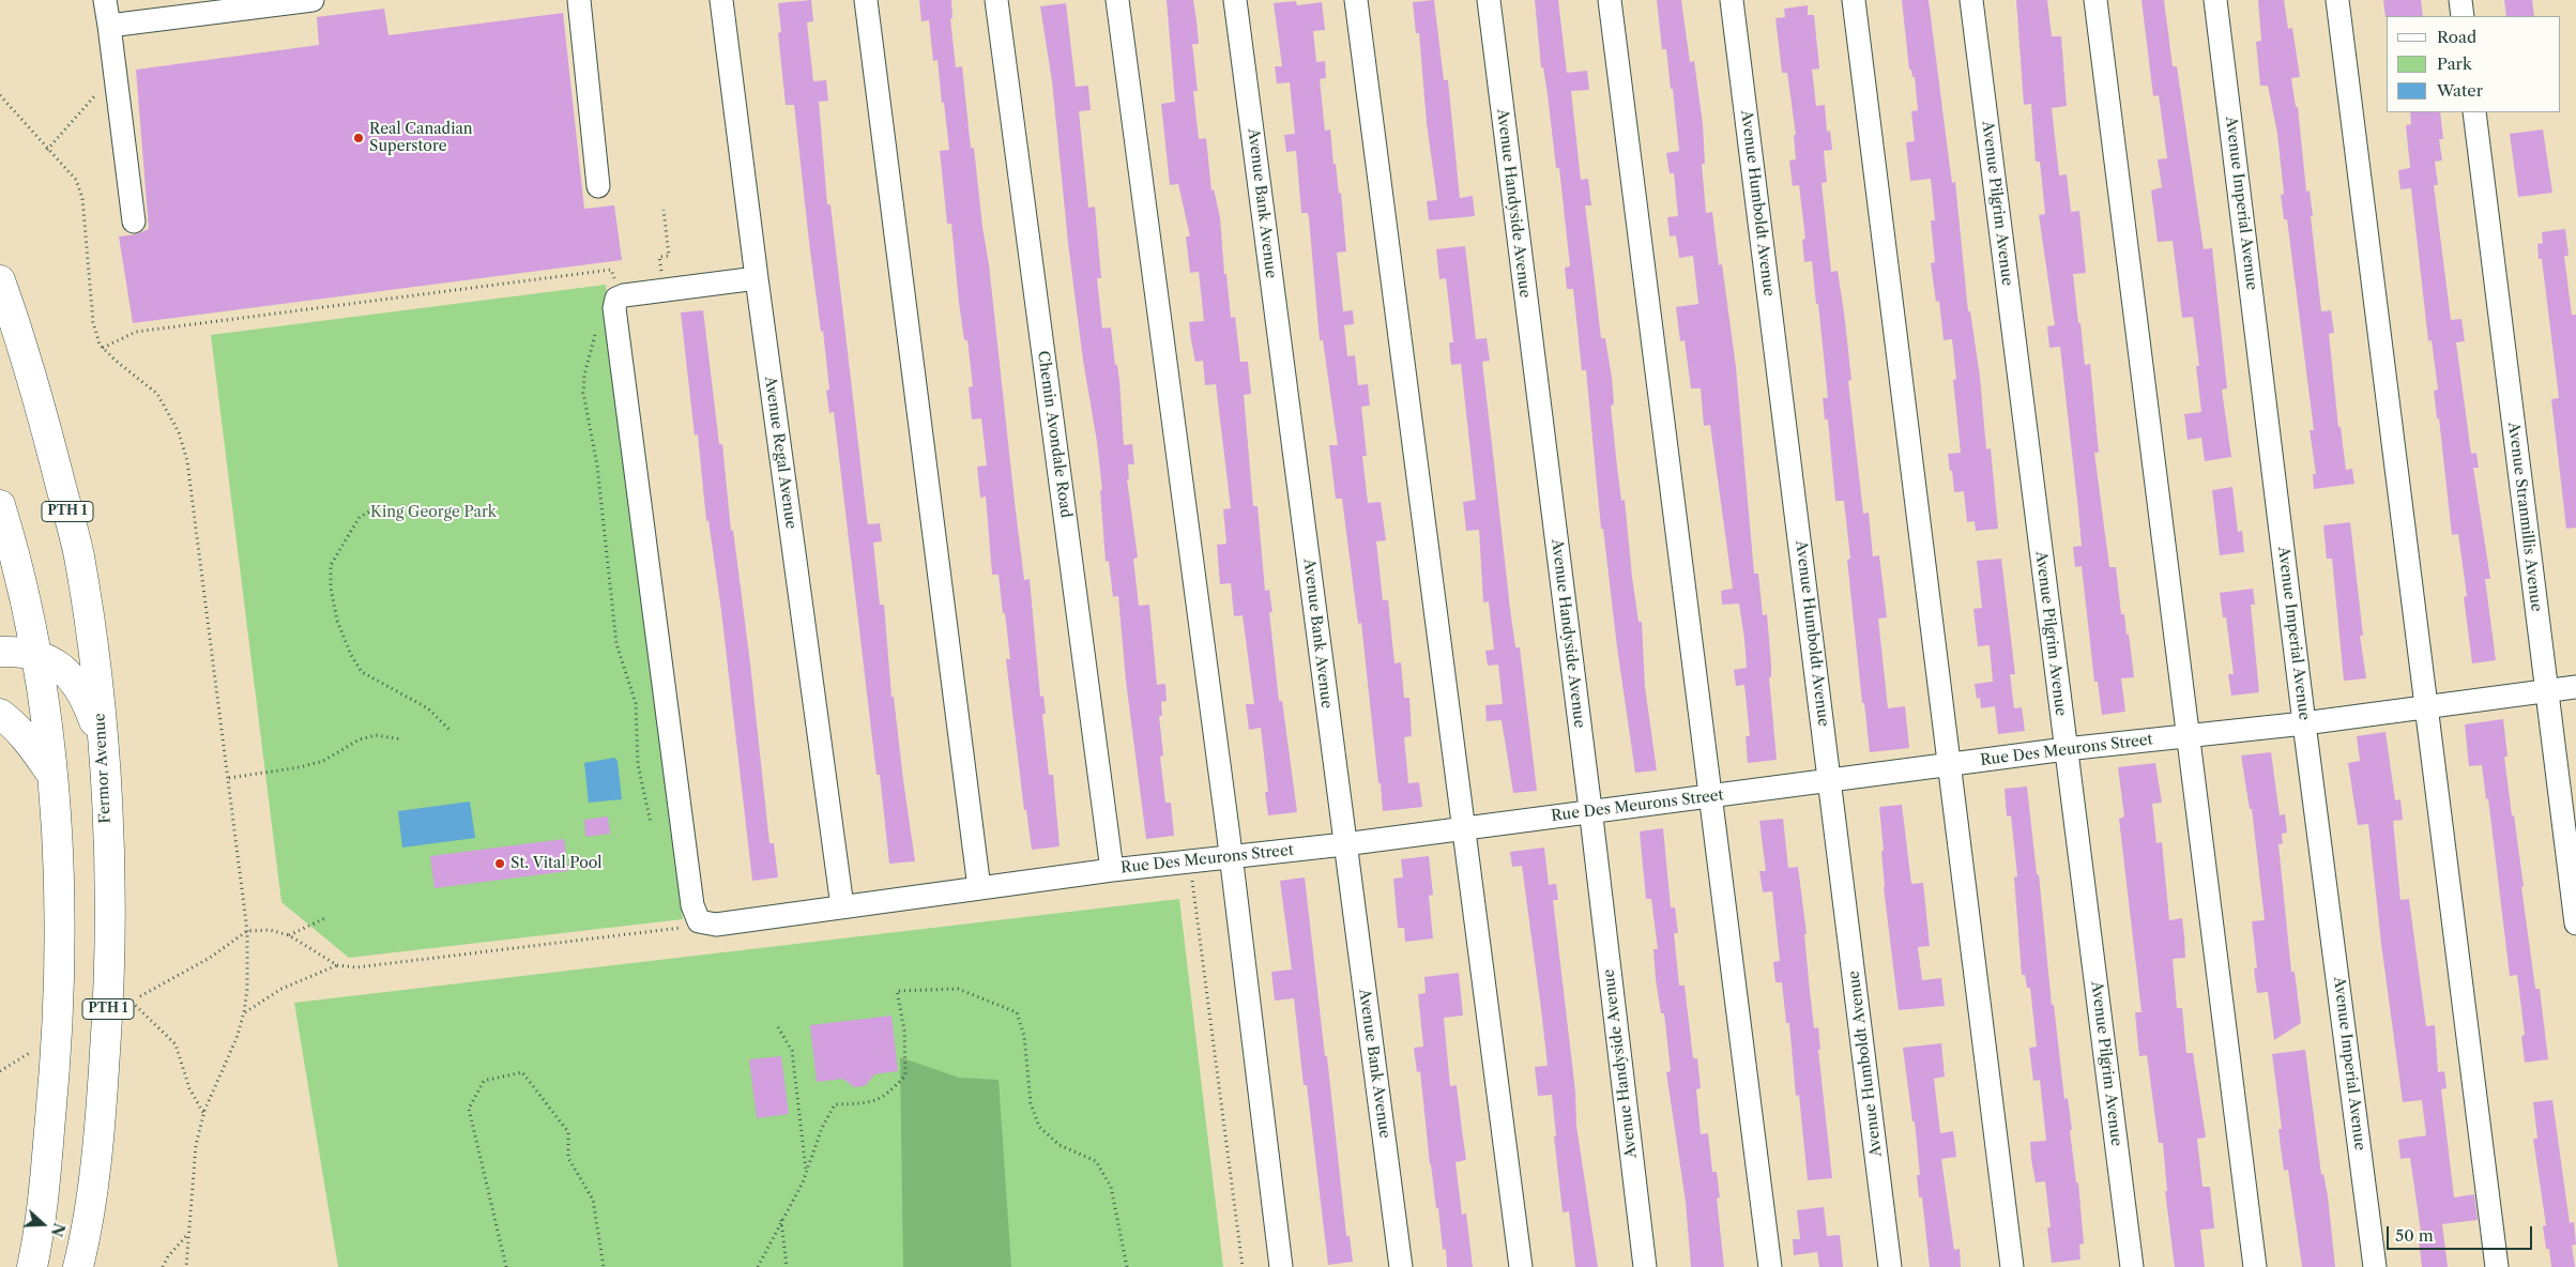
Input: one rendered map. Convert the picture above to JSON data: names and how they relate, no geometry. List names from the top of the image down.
{
  "streets": {
    "highway": ["PTH 1", "Fermor Avenue"],
    "street": [
      "Avenue Bank Avenue",
      "Avenue Handyside Avenue",
      "Avenue Humboldt Avenue",
      "Avenue Pilgrim Avenue",
      "Avenue Imperial Avenue",
      "Chemin Avondale Road",
      "Avenue Regal Avenue",
      "Avenue Stranmillis Avenue",
      "Rue Des Meurons Street"
    ]
  },
  "crossings": [
    ["Avenue Bank Avenue", "Rue Des Meurons Street"],
    ["Avenue Handyside Avenue", "Rue Des Meurons Street"],
    ["Avenue Humboldt Avenue", "Rue Des Meurons Street"],
    ["Avenue Pilgrim Avenue", "Rue Des Meurons Street"],
    ["Avenue Imperial Avenue", "Rue Des Meurons Street"],
    ["Chemin Avondale Road", "Rue Des Meurons Street"],
    ["Avenue Regal Avenue", "Rue Des Meurons Street"],
    ["Avenue Stranmillis Avenue", "Rue Des Meurons Street"]
  ],
  "parks": ["King George Park"],
  "places": ["Real Canadian Superstore", "St. Vital Pool"],
  "legend": ["Road", "Park", "Water"],
  "scale_bar": "50 m",
  "north": "right"
}
